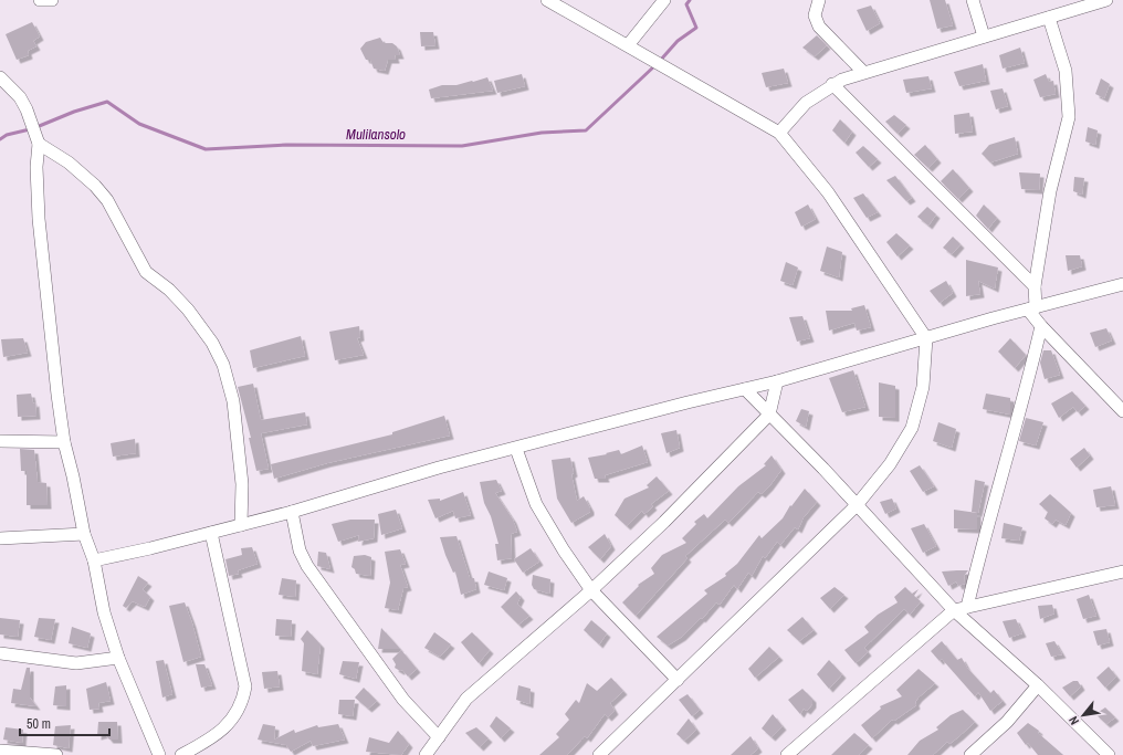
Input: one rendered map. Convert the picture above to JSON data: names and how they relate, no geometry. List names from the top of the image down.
{
  "water": ["Mulilansolo"],
  "scale_bar": "50 m",
  "north": "bottom left"
}
